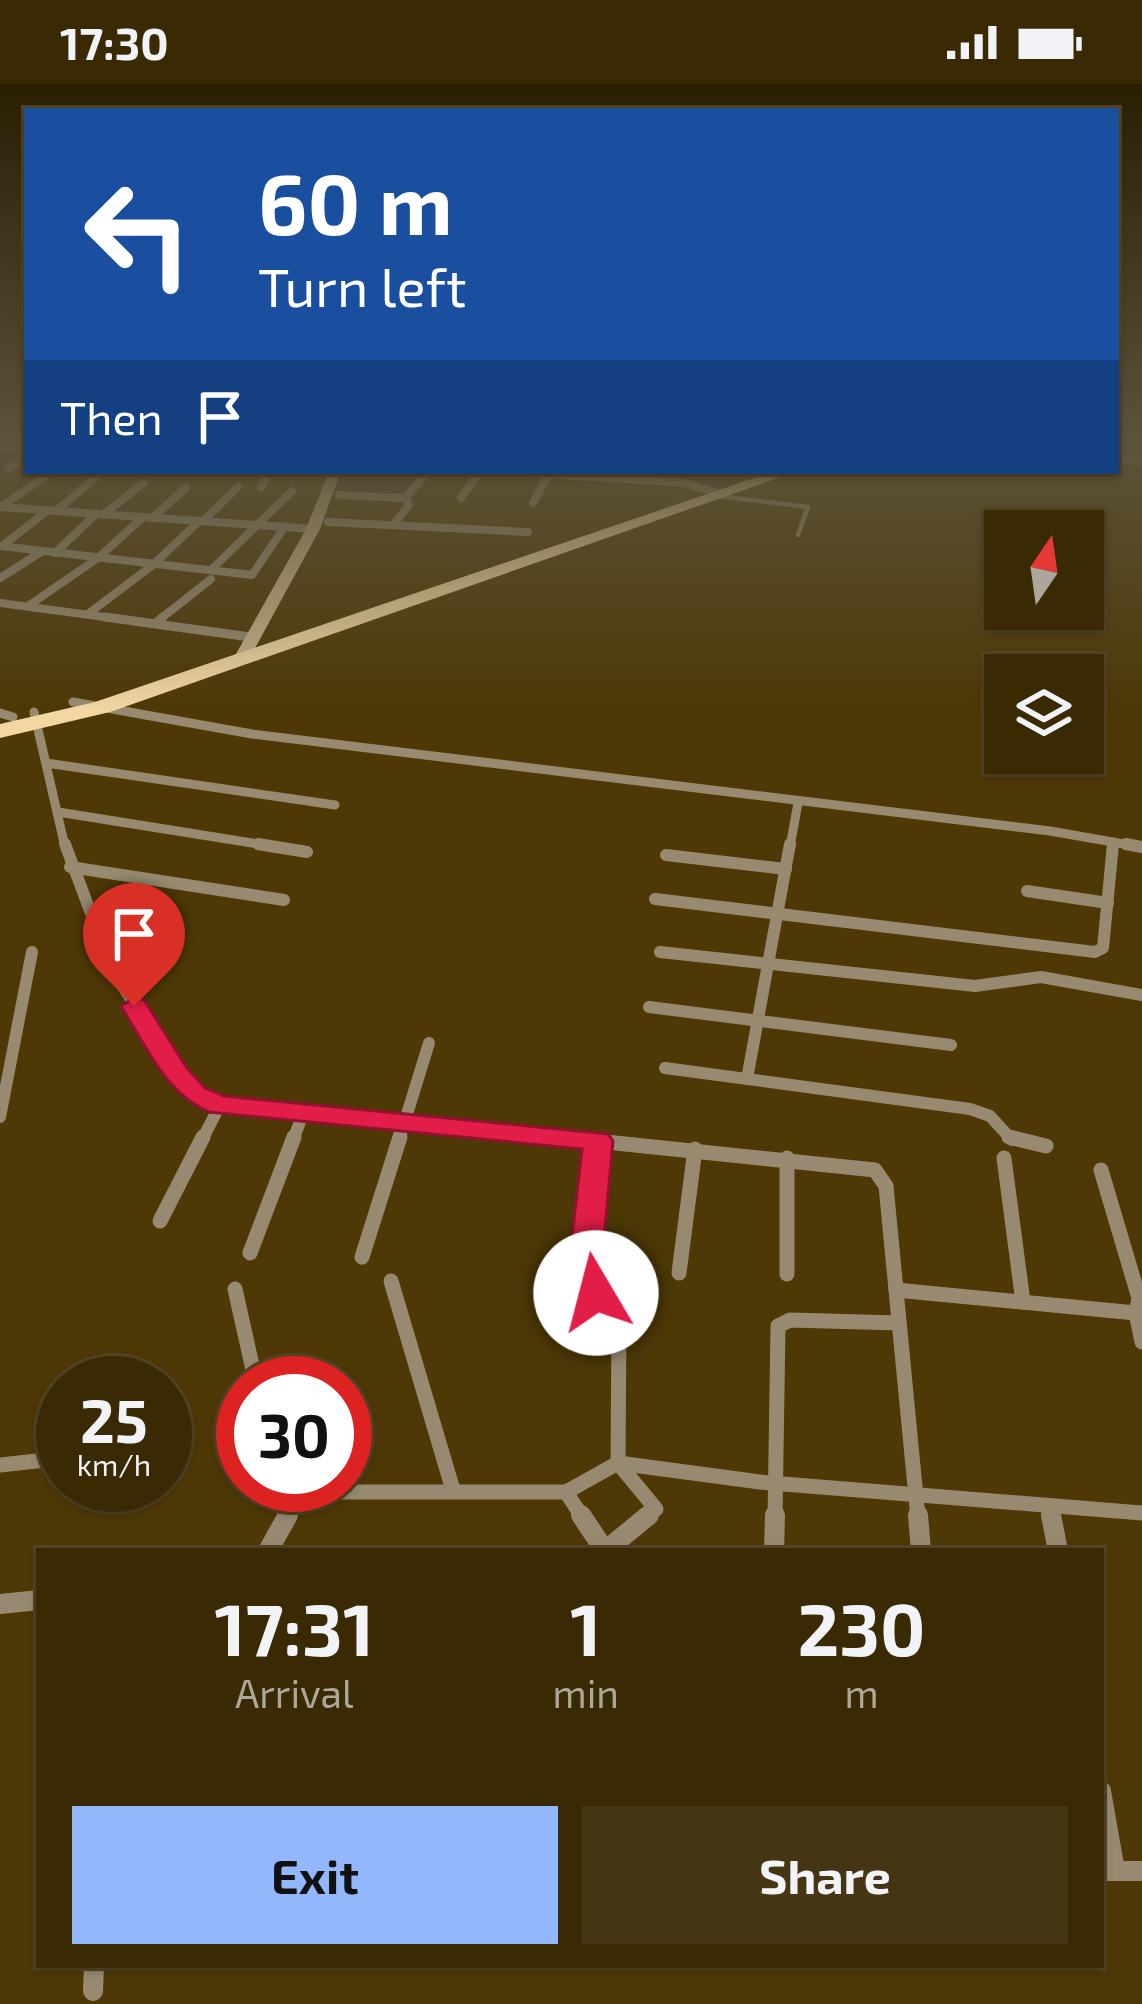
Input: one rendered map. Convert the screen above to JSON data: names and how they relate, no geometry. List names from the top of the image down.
{
  "north": "top",
  "page": {
    "status": "17:30",
    "turn": ["60 m", "Turn left"],
    "then": "Then",
    "speed": "25 km/h",
    "limit": "30",
    "eta": [
      "17:31",
      "Arrival",
      "1",
      "min",
      "230",
      "m"
    ],
    "buttons": ["Exit", "Share"]
  }
}
